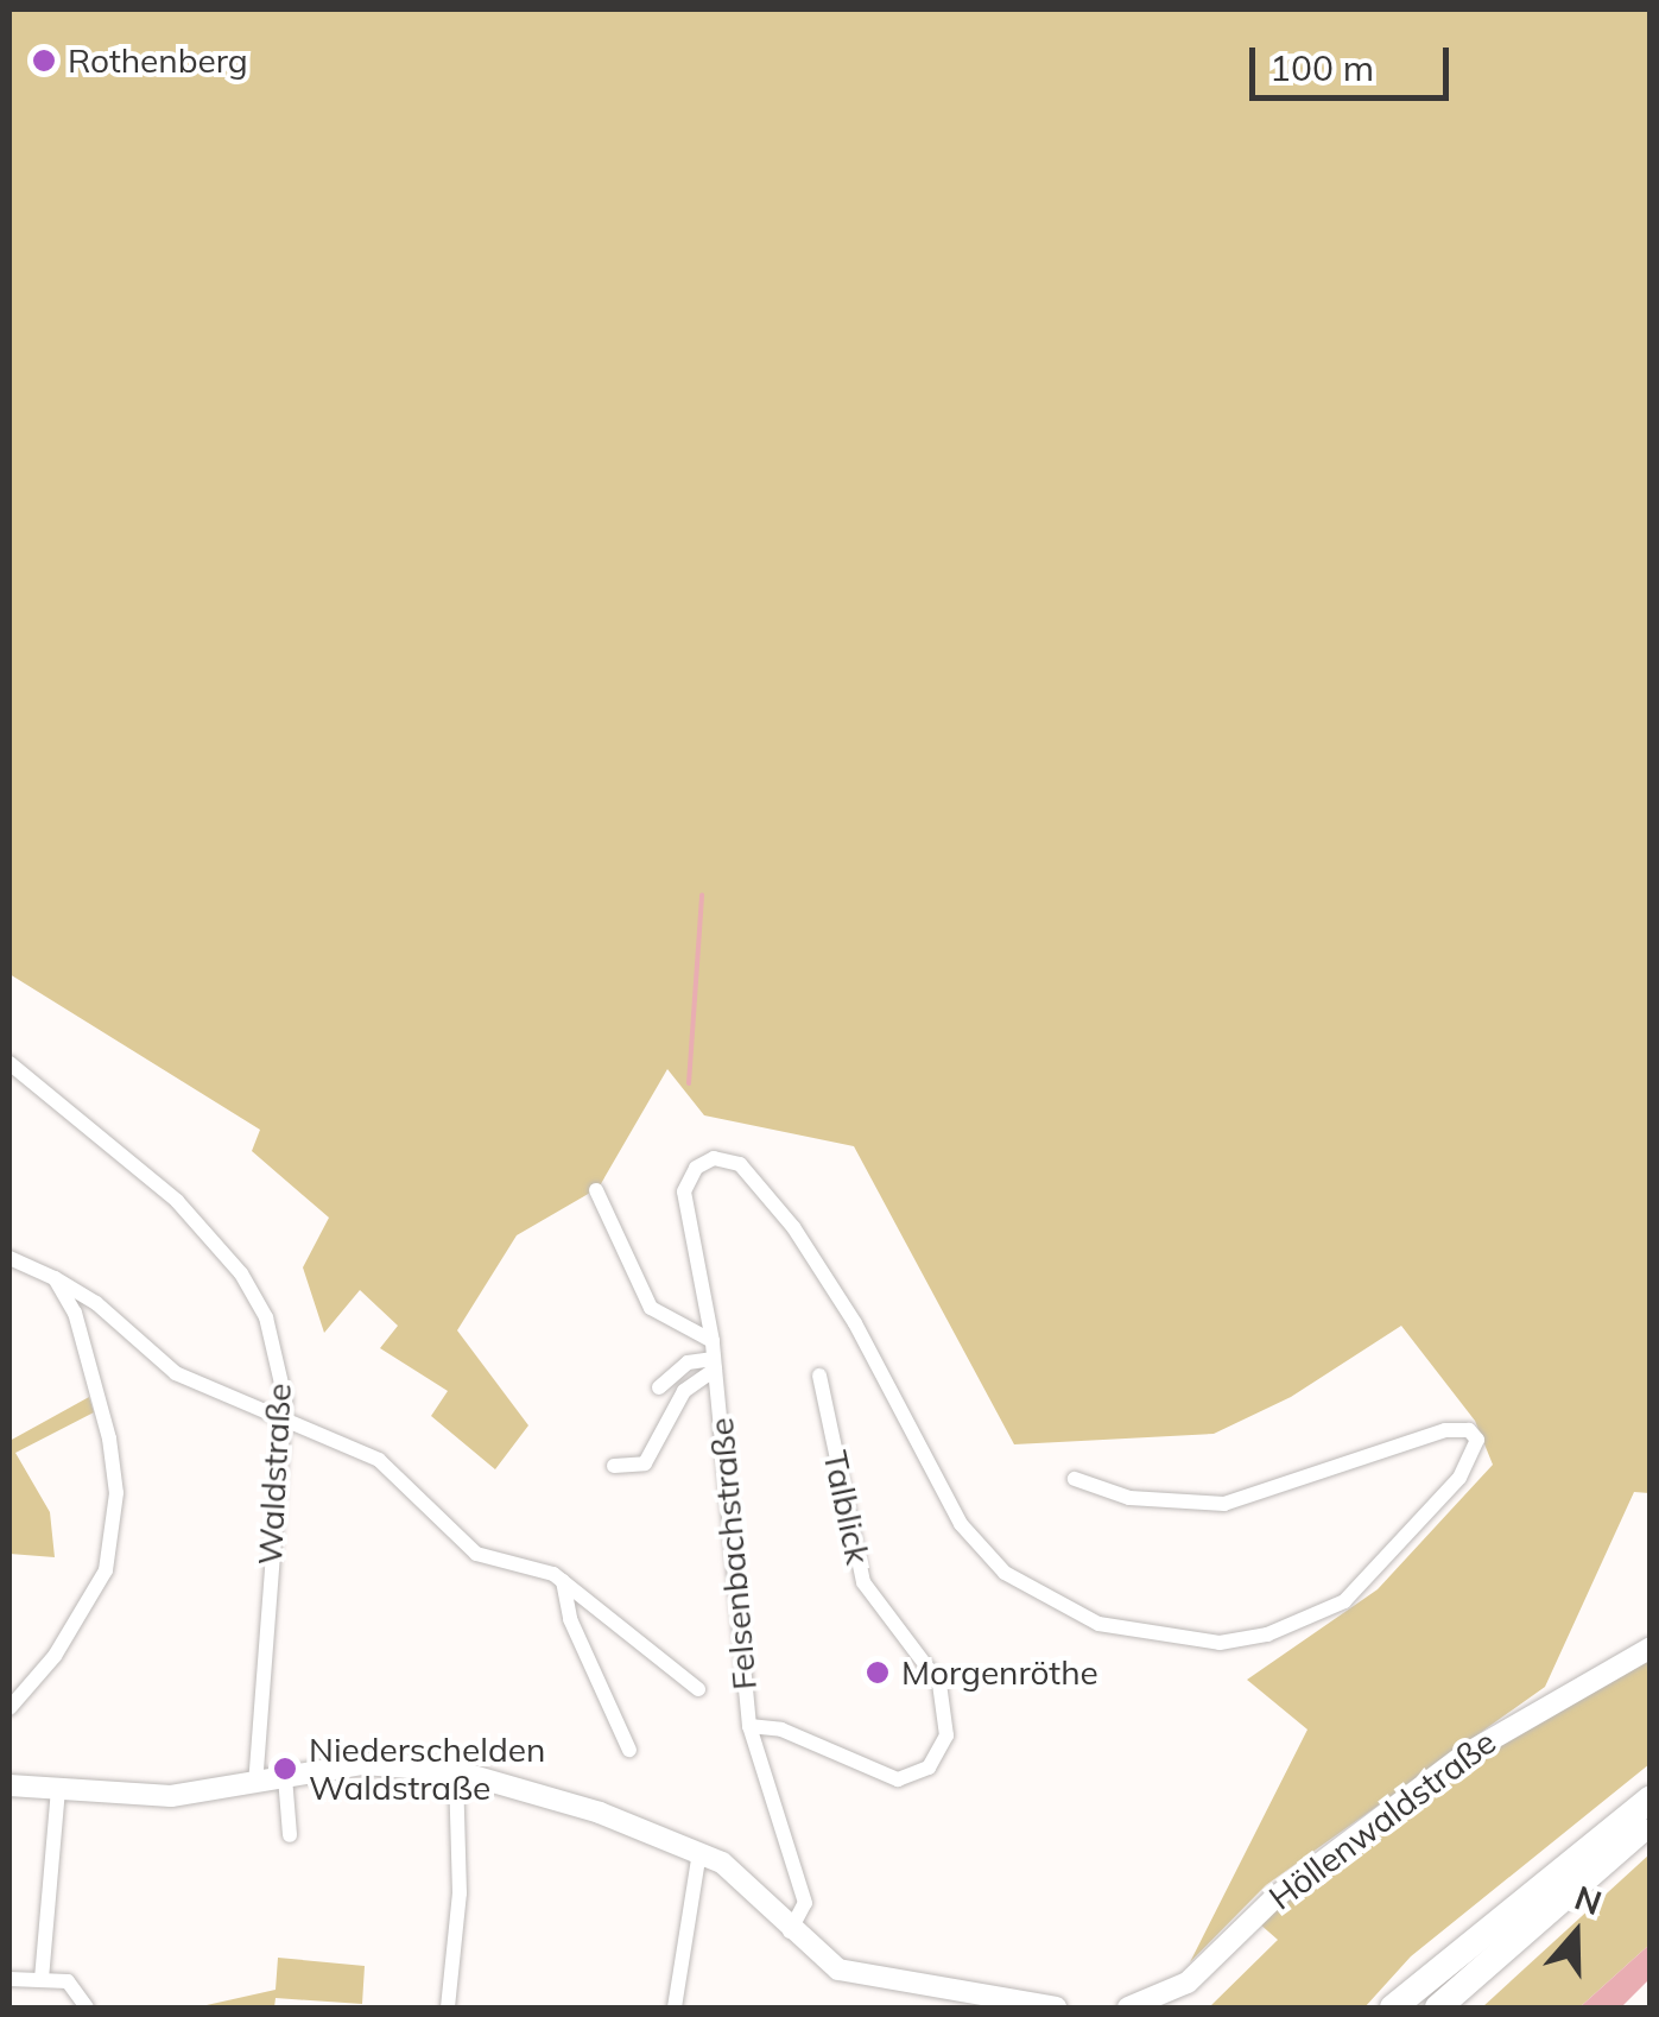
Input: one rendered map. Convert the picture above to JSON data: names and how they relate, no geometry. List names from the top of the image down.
{
  "streets": {
    "street": [
      "Waldstraße",
      "Talblick",
      "Felsenbachstraße",
      "Höllenwaldstraße"
    ]
  },
  "crossings": [
    ["Talblick", "Felsenbachstraße"]
  ],
  "places": ["Rothenberg", "Morgenröthe", "Niederschelden Waldstraße"],
  "scale_bar": "100 m",
  "north": "top"
}
